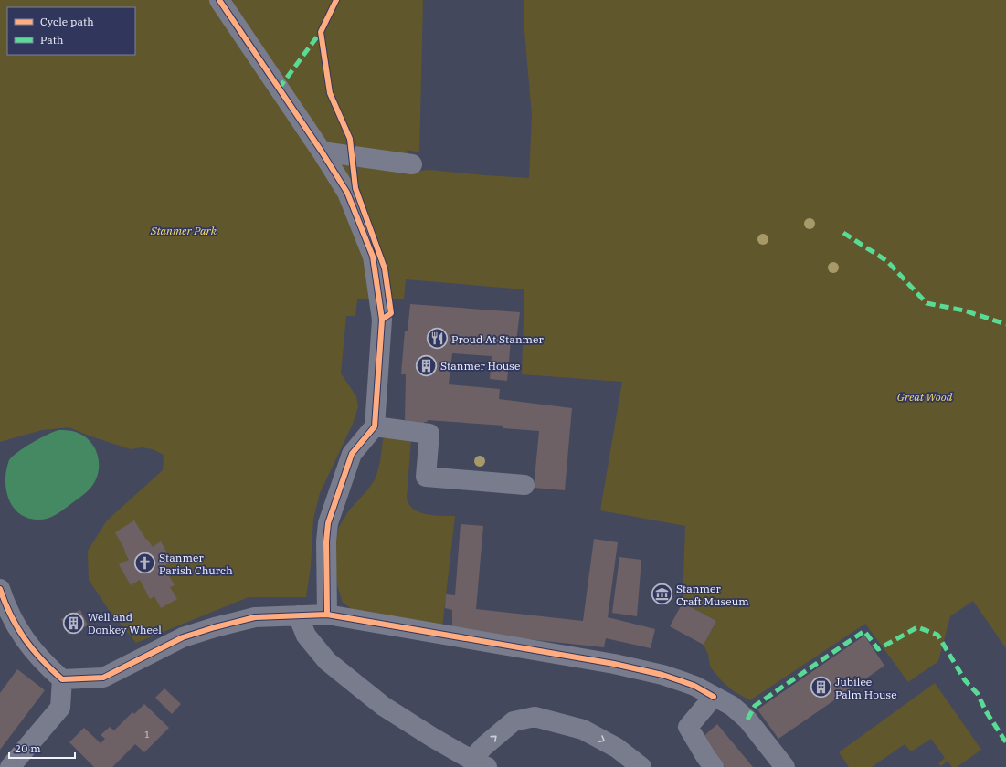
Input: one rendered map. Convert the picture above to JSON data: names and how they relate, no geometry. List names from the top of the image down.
{
  "parks": ["Stanmer Park", "Great Wood"],
  "places": {
    "restaurant": ["Proud At Stanmer"],
    "building": ["Stanmer House", "Well and Donkey Wheel", "Jubilee Palm House"],
    "church": ["Stanmer Parish Church"],
    "museum": ["Stanmer Craft Museum"]
  },
  "house_numbers": ["1"],
  "legend": ["Cycle path", "Path"],
  "scale_bar": "20 m"
}
